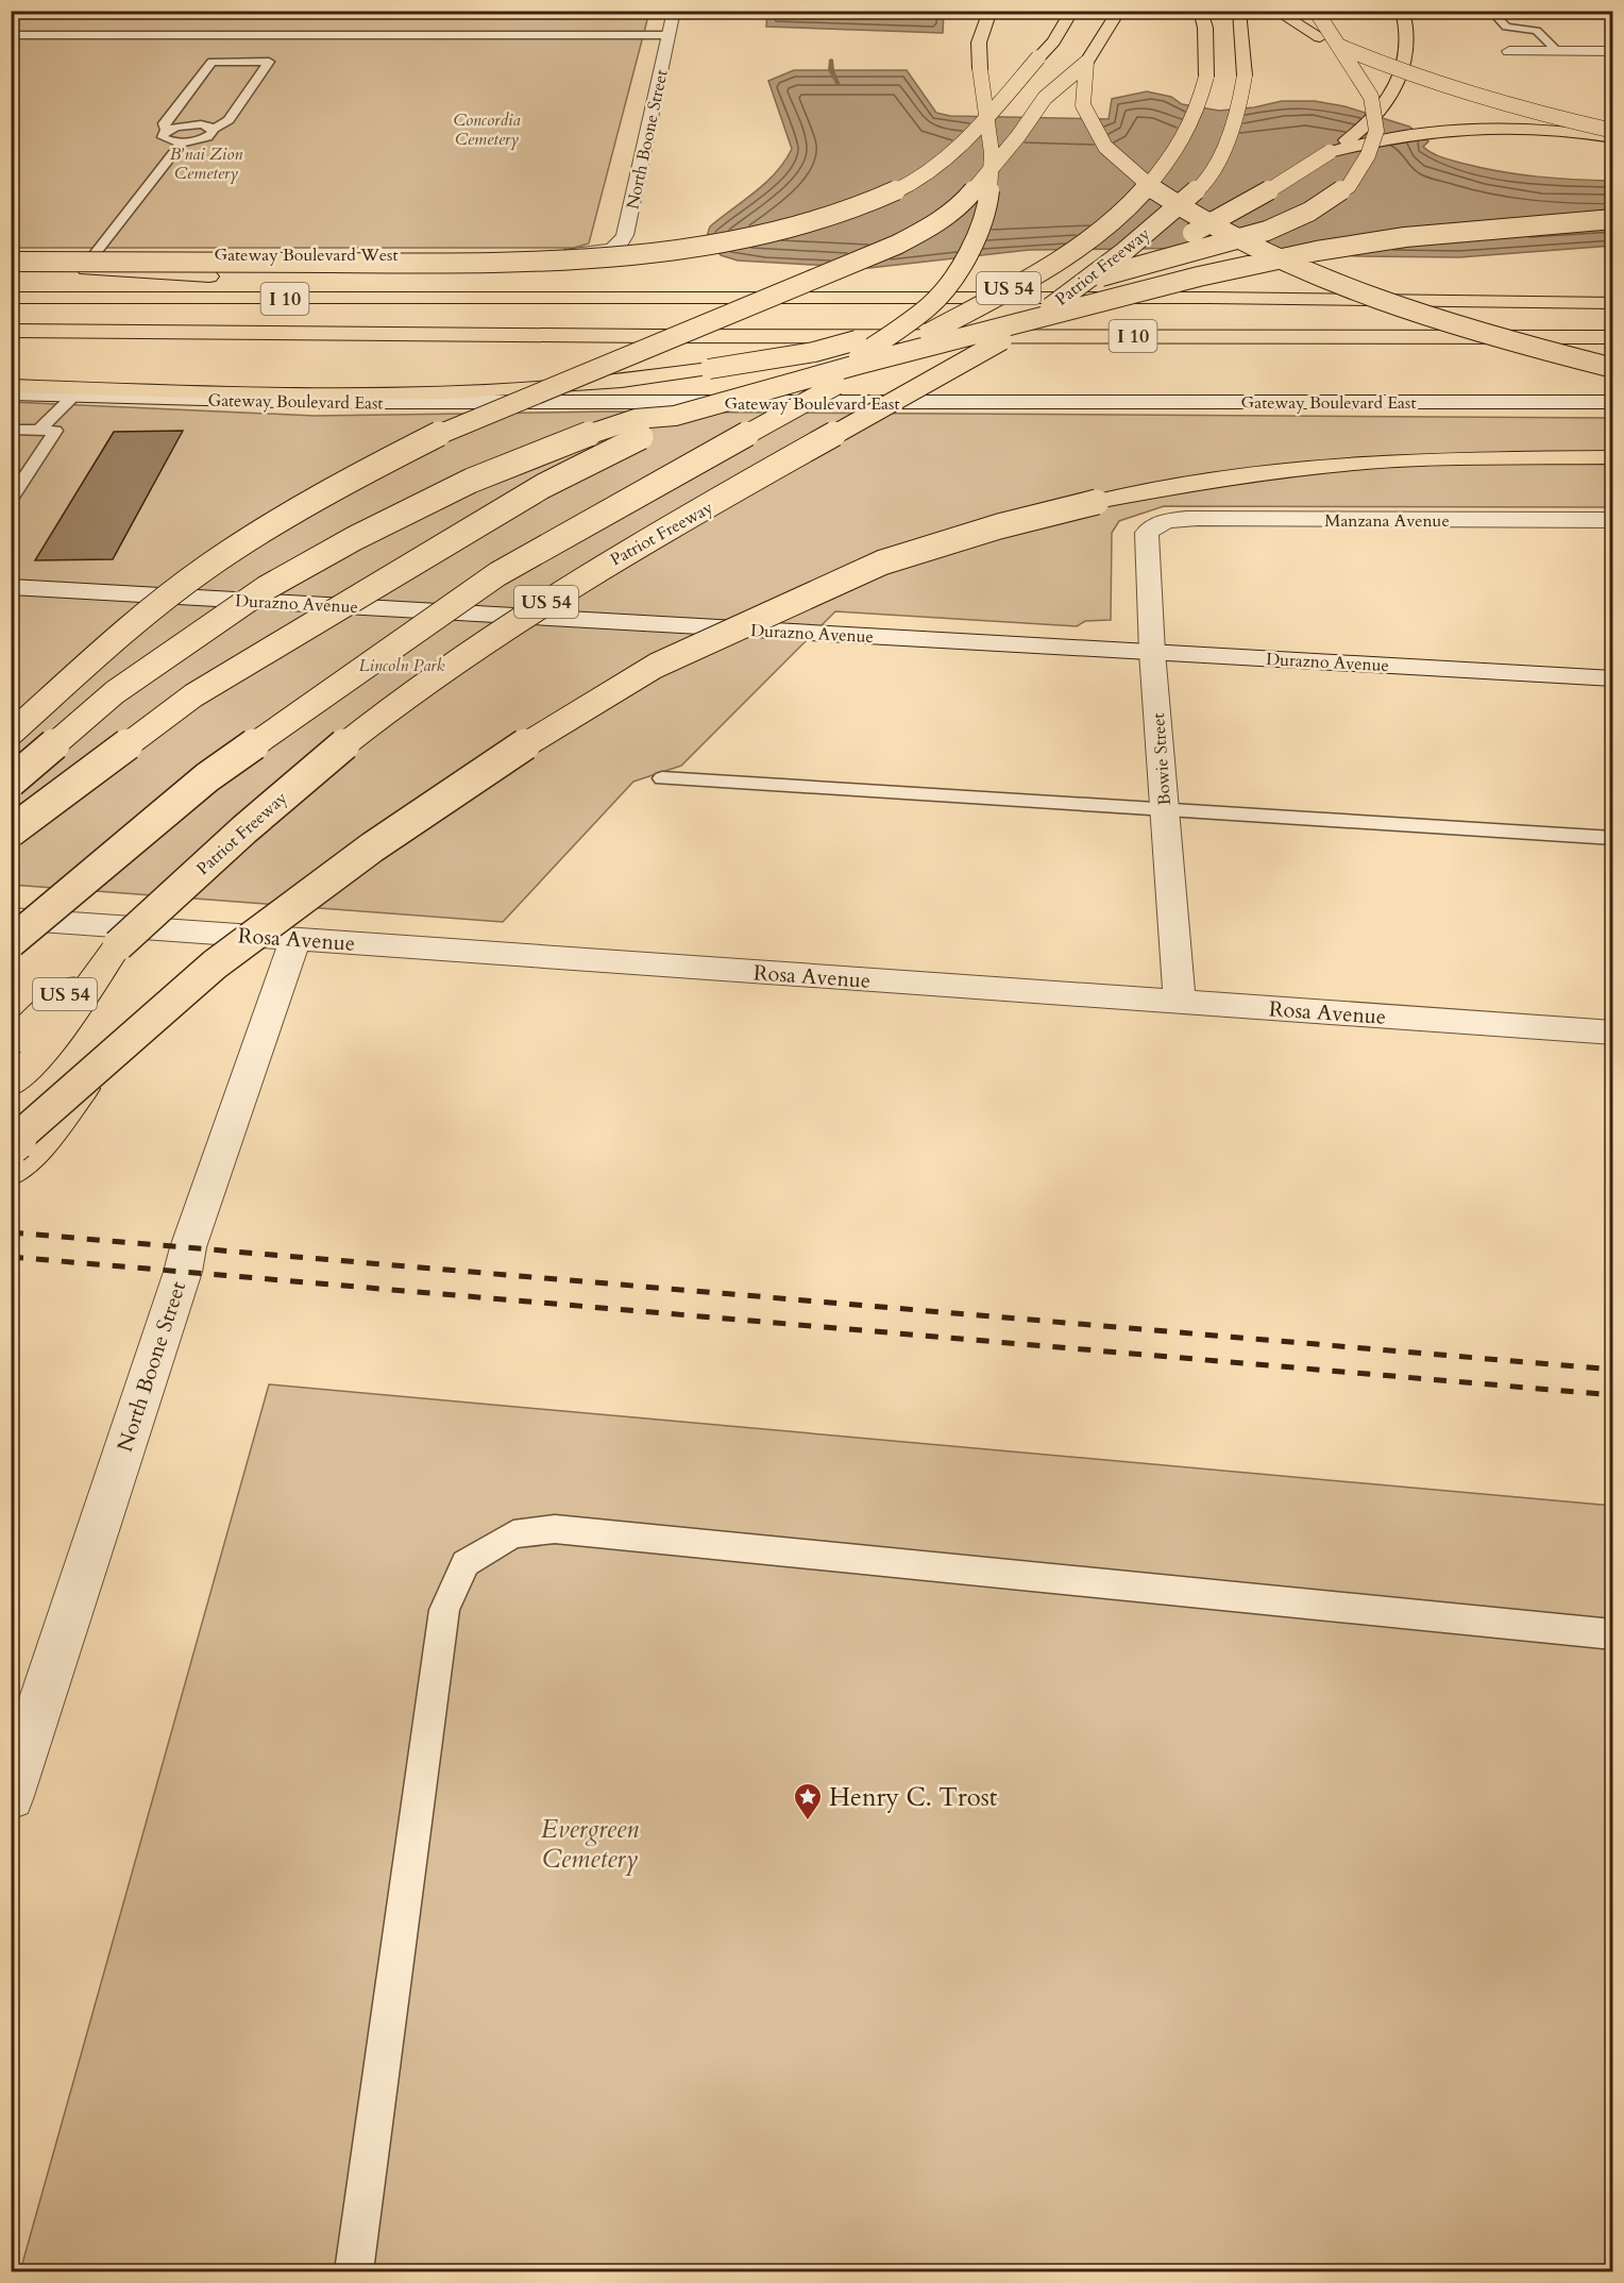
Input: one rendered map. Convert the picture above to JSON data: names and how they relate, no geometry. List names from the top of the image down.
{
  "streets": {
    "highway": ["Patriot Freeway", "US 54", "I 10"],
    "street": [
      "North Boone Street",
      "Gateway Boulevard West",
      "Gateway Boulevard East",
      "Manzana Avenue",
      "Durazno Avenue",
      "Bowie Street",
      "Rosa Avenue"
    ]
  },
  "crossings": [
    ["North Boone Street", "Gateway Boulevard West"],
    ["North Boone Street", "Rosa Avenue"],
    ["Manzana Avenue", "Bowie Street"],
    ["Durazno Avenue", "Bowie Street"],
    ["Bowie Street", "Rosa Avenue"]
  ],
  "parks": [
    "Concordia Cemetery",
    "B'nai Zion Cemetery",
    "Lincoln Park",
    "Evergreen Cemetery"
  ],
  "places": {
    "place": ["Henry C. Trost"]
  }
}
